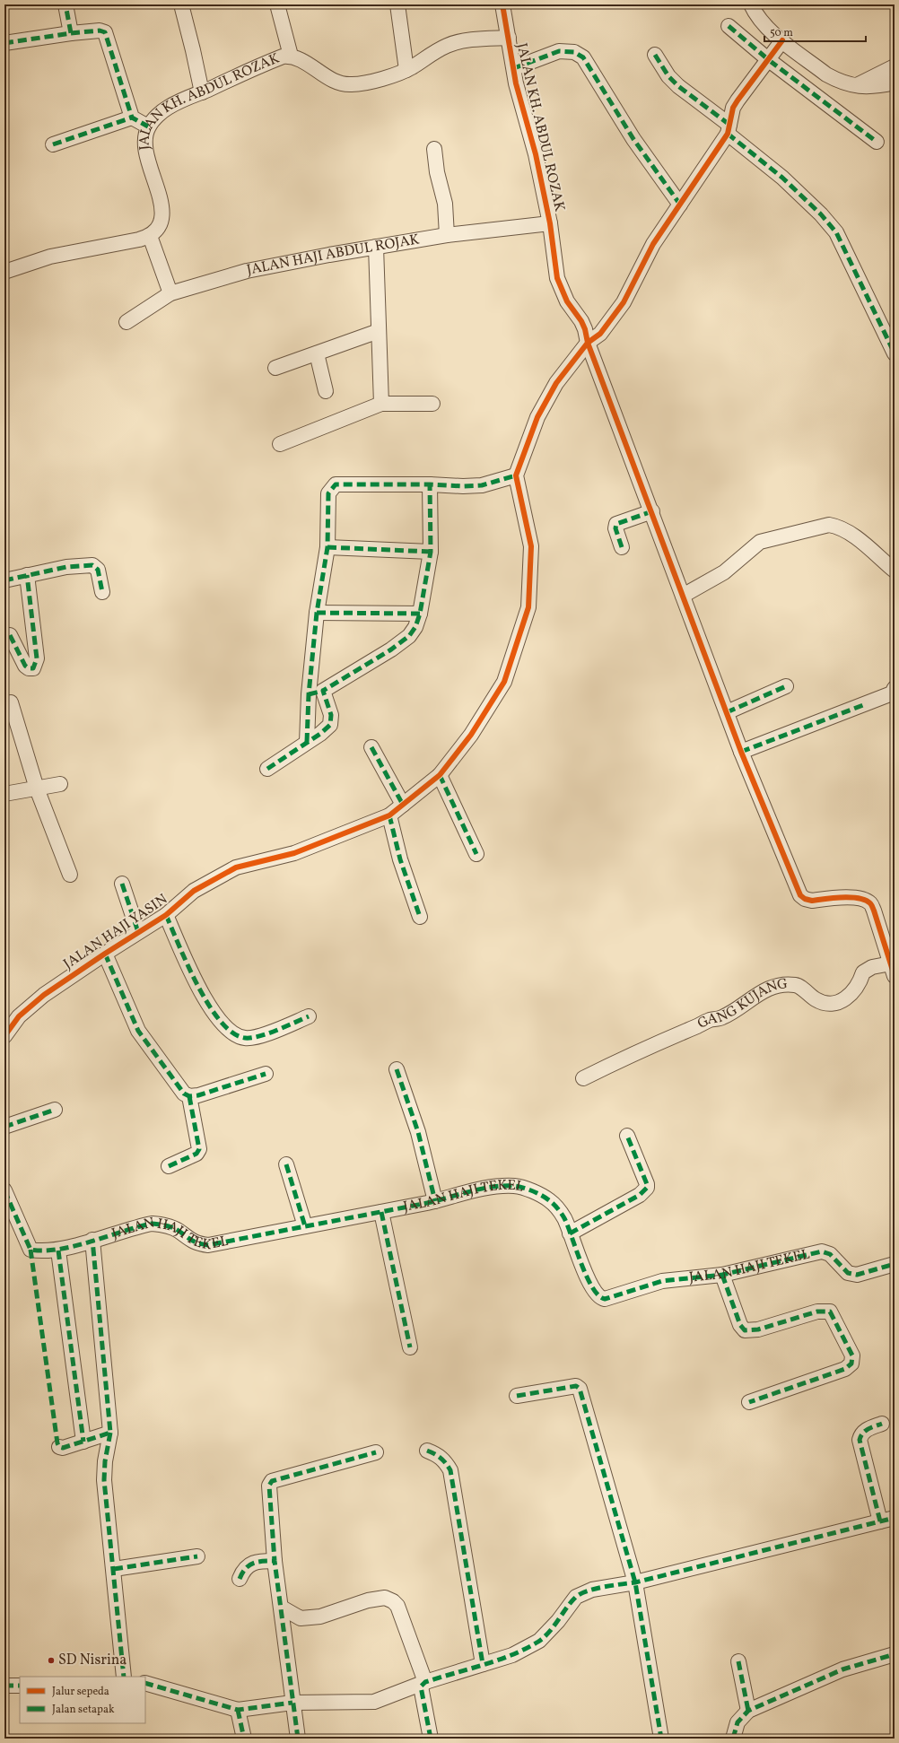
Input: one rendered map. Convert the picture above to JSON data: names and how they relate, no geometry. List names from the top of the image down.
{
  "streets": {
    "street": [
      "JALAN KH. ABDUL ROZAK",
      "JALAN HAJI ABDUL ROJAK",
      "JALAN HAJI YASIN",
      "GANG KUJANG",
      "JALAN HAJI TEKEL"
    ]
  },
  "crossings": [
    ["JALAN KH. ABDUL ROZAK", "JALAN HAJI ABDUL ROJAK"],
    ["JALAN KH. ABDUL ROZAK", "GANG KUJANG"]
  ],
  "places": ["SD Nisrina"],
  "legend": ["Jalur sepeda", "Jalan setapak"],
  "scale_bar": "50 m"
}
